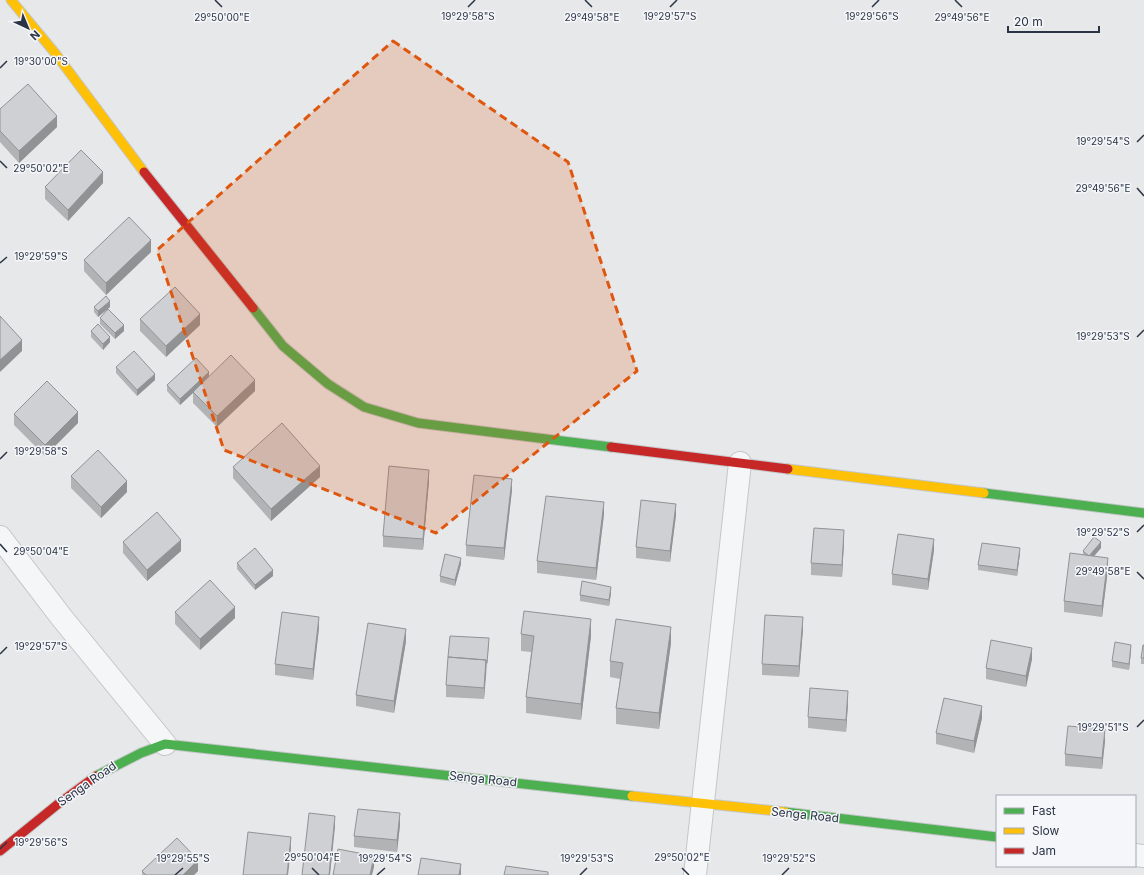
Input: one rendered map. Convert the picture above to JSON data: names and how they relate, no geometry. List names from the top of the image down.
{
  "streets": {
    "street": ["Senga Road"]
  },
  "legend": ["Fast", "Slow", "Jam"],
  "scale_bar": "20 m",
  "north": "bottom right",
  "coordinates": [
    "19°29'58\"S",
    "19°29'57\"S",
    "19°29'56\"S",
    "29°50'00\"E",
    "29°49'58\"E",
    "29°49'56\"E",
    "19°30'00\"S",
    "19°29'54\"S",
    "29°50'02\"E",
    "19°29'59\"S",
    "19°29'53\"S",
    "19°29'52\"S",
    "29°50'04\"E",
    "19°29'51\"S",
    "19°29'55\"S"
  ]
}
